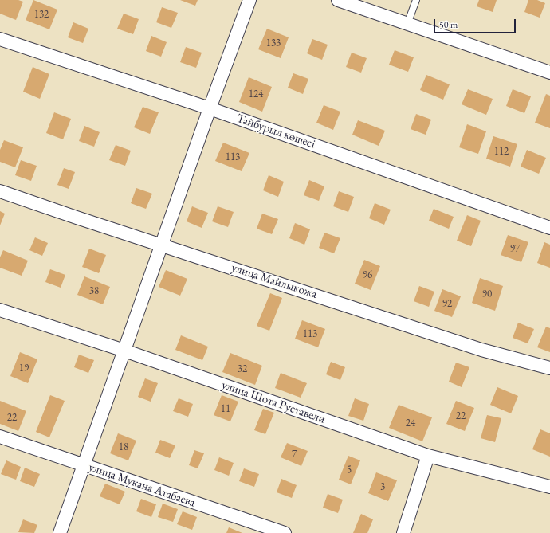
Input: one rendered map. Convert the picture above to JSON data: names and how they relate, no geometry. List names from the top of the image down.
{
  "streets": {
    "street": [
      "Тайбурыл көшесі",
      "улица Майлыкожа",
      "улица Шота Руставели",
      "улица Мукана Атабаева"
    ]
  },
  "house_numbers": [
    "132",
    "133",
    "124",
    "112",
    "113",
    "97",
    "96",
    "38",
    "90",
    "92",
    "113",
    "19",
    "32",
    "11",
    "22",
    "22",
    "24",
    "18",
    "7",
    "5",
    "3"
  ],
  "scale_bar": "50 m"
}
